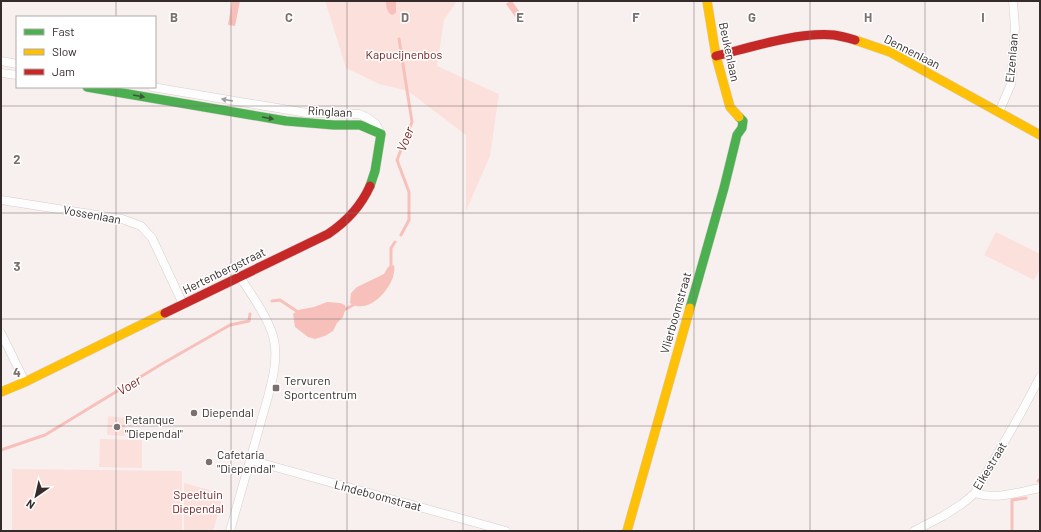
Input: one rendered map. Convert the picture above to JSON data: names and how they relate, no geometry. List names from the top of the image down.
{
  "streets": {
    "street": [
      "Beukenlaan",
      "Dennenlaan",
      "Elzenlaan",
      "Ringlaan",
      "Vossenlaan",
      "Hertenbergstraat",
      "Vlierboomstraat",
      "Eikestraat",
      "Lindeboomstraat"
    ]
  },
  "crossings": [
    ["Beukenlaan", "Dennenlaan"],
    ["Beukenlaan", "Vlierboomstraat"],
    ["Dennenlaan", "Elzenlaan"],
    ["Ringlaan", "Hertenbergstraat"],
    ["Vossenlaan", "Hertenbergstraat"]
  ],
  "water": ["Voer"],
  "parks": ["Kapucijnenbos", "Speeltuin Diependal"],
  "places": {
    "transit": ["Tervuren Sportcentrum"],
    "other": ["Diependal", "Petanque \"Diependal\"", "Cafetaria \"Diependal\""]
  },
  "legend": ["Fast", "Slow", "Jam"],
  "north": "bottom left",
  "grid": {
    "columns": [
      "B",
      "C",
      "D",
      "E",
      "F",
      "G",
      "H",
      "I"
    ],
    "rows": ["2", "3", "4"]
  }
}
